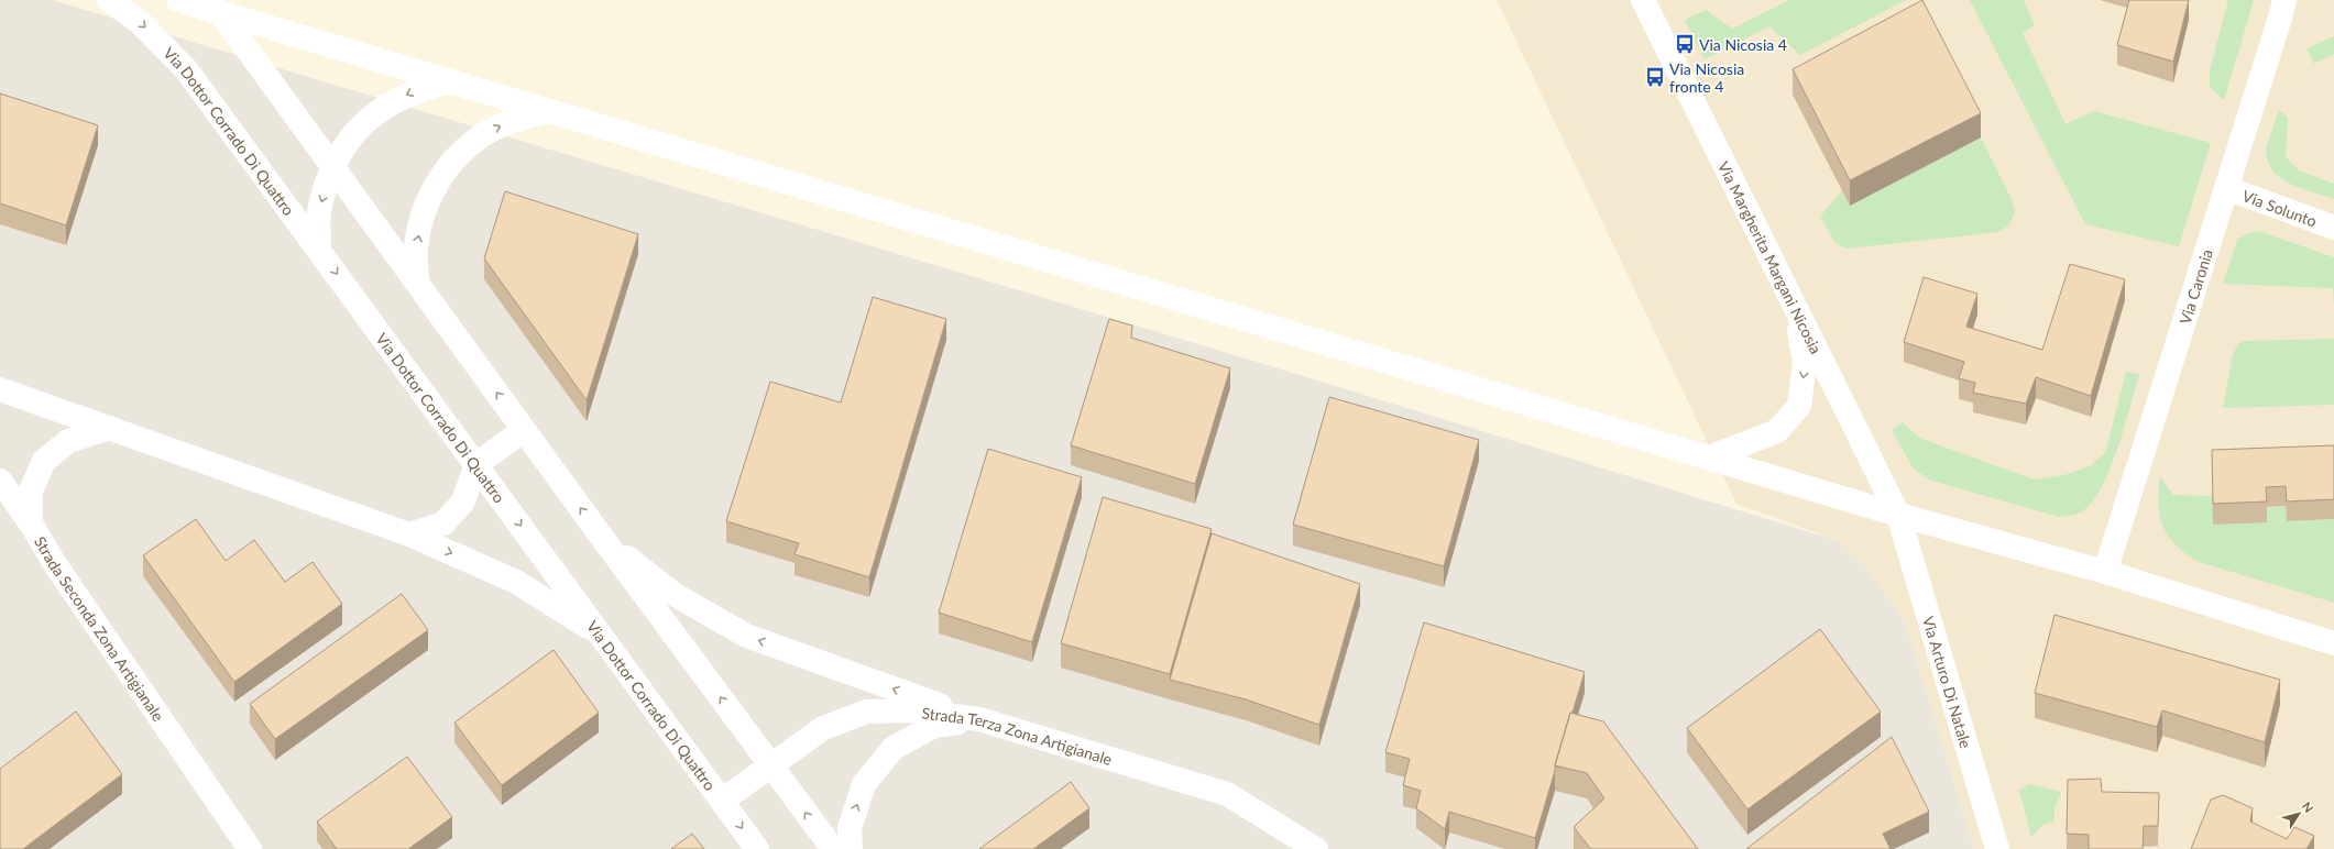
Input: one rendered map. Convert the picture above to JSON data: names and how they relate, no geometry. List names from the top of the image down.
{
  "streets": {
    "street": [
      "Via Dottor Corrado Di Quattro",
      "Via Solunto",
      "Via Margherita Margani Nicosia",
      "Via Caronia",
      "Strada Seconda Zona Artigianale",
      "Via Arturo Di Natale",
      "Strada Terza Zona Artigianale"
    ]
  },
  "crossings": [
    ["Via Dottor Corrado Di Quattro", "Strada Terza Zona Artigianale"],
    ["Via Solunto", "Via Caronia"],
    ["Via Margherita Margani Nicosia", "Via Arturo Di Natale"]
  ],
  "places": {
    "bus stop": ["Via Nicosia 4", "Via Nicosia fronte 4"]
  },
  "north": "top right"
}
